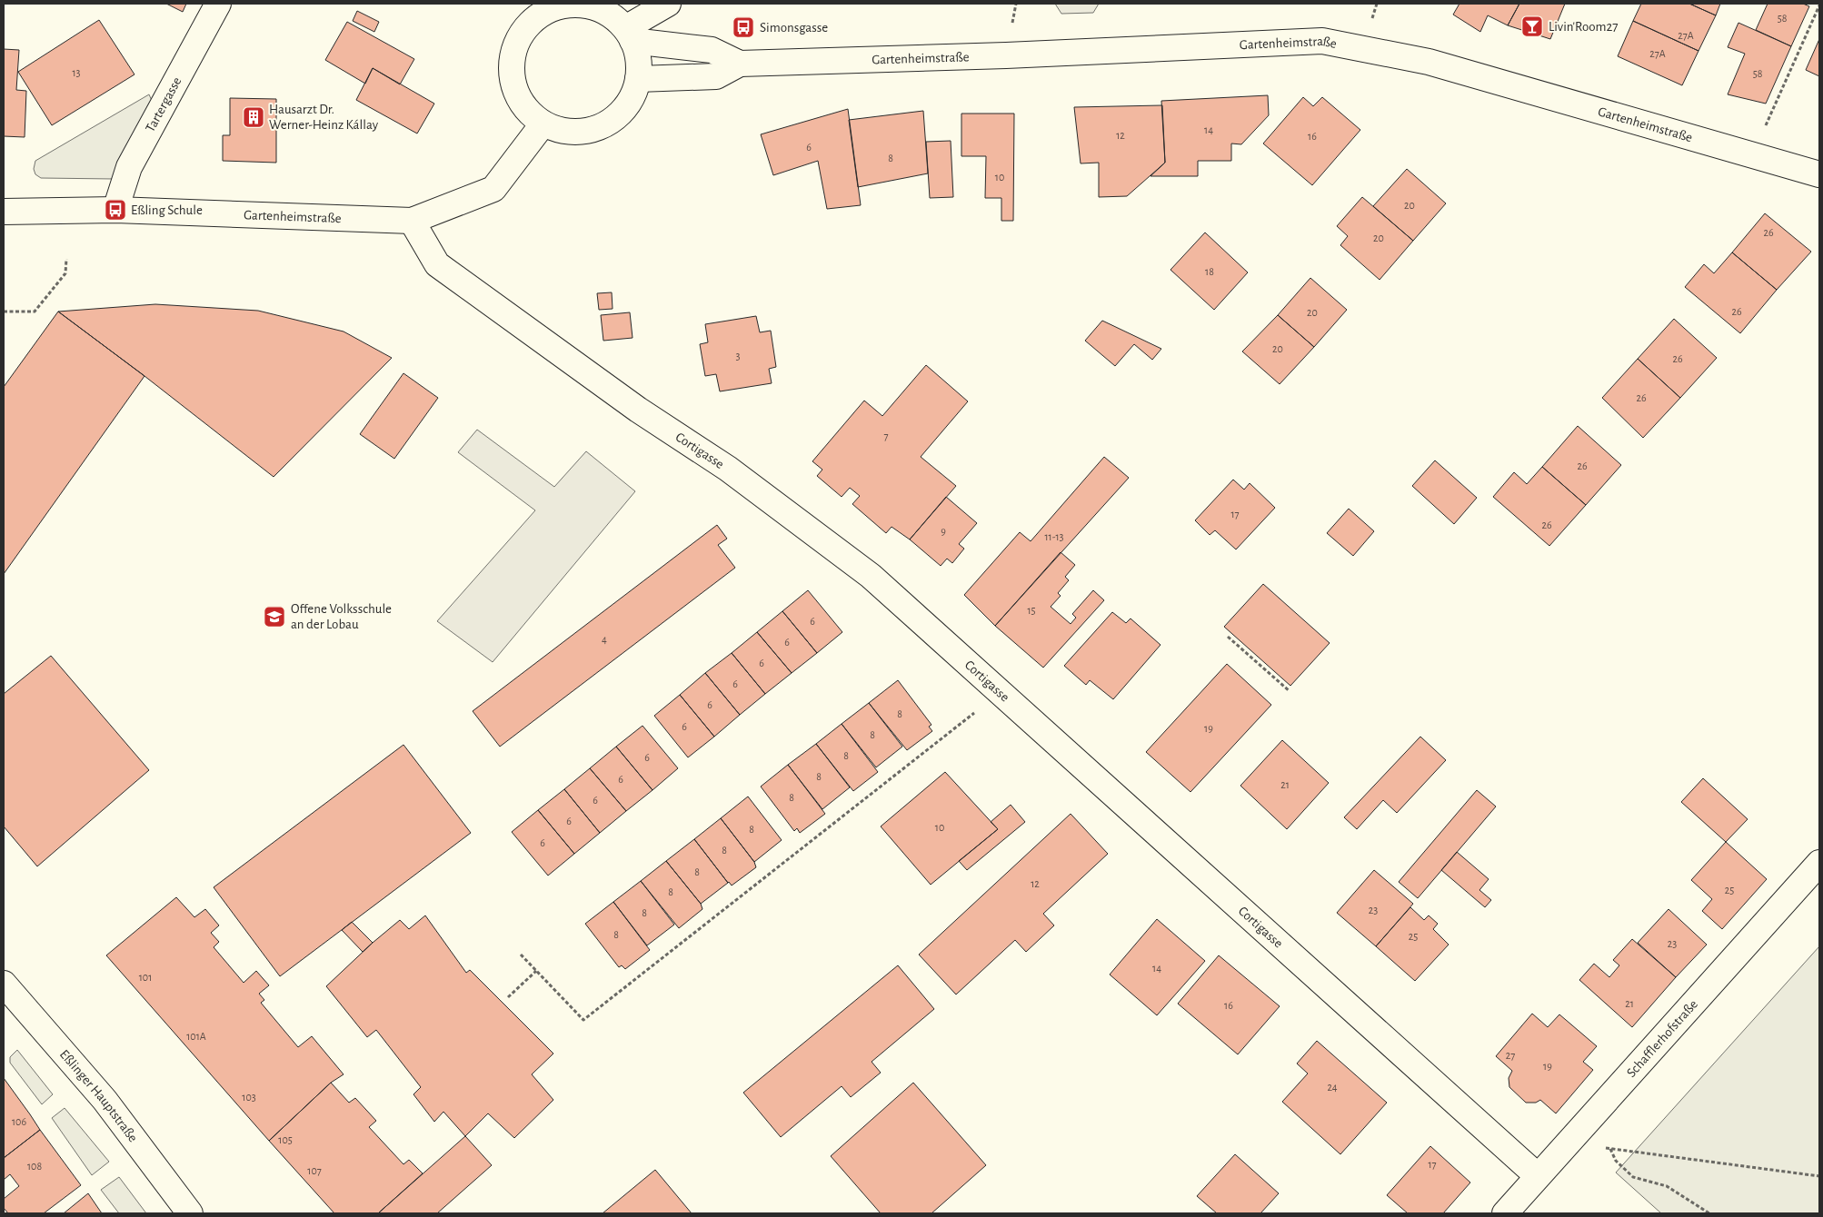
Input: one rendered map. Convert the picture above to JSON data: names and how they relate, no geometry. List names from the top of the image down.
{
  "streets": {
    "street": [
      "Gartenheimstraße",
      "Tartergasse",
      "Cortigasse",
      "Schafflerhofstraße",
      "Eßlinger Hauptstraße"
    ]
  },
  "crossings": [
    ["Gartenheimstraße", "Tartergasse"],
    ["Gartenheimstraße", "Cortigasse"],
    ["Cortigasse", "Schafflerhofstraße"]
  ],
  "places": {
    "bar": ["Livin'Room27"],
    "bus stop": ["Simonsgasse", "Eßling Schule"],
    "building": ["Hausarzt Dr. Werner-Heinz Kállay"],
    "school or university": ["Offene Volksschule an der Lobau"]
  },
  "house_numbers": [
    "58",
    "27A",
    "27A",
    "13",
    "58",
    "14",
    "12",
    "16",
    "6",
    "8",
    "10",
    "20",
    "26",
    "20",
    "18",
    "26",
    "20",
    "20",
    "3",
    "26",
    "26",
    "7",
    "26",
    "17",
    "26",
    "9",
    "11-13",
    "15",
    "6",
    "4",
    "6",
    "6",
    "6",
    "6",
    "8",
    "6",
    "19",
    "8",
    "8",
    "6",
    "8",
    "6",
    "21",
    "8",
    "6",
    "6",
    "10",
    "8",
    "6",
    "8",
    "8",
    "12",
    "25",
    "8",
    "23",
    "8",
    "8",
    "25",
    "23",
    "14",
    "101",
    "21",
    "16",
    "101A",
    "27",
    "19",
    "24",
    "103",
    "106",
    "105",
    "17",
    "108",
    "107"
  ]
}
